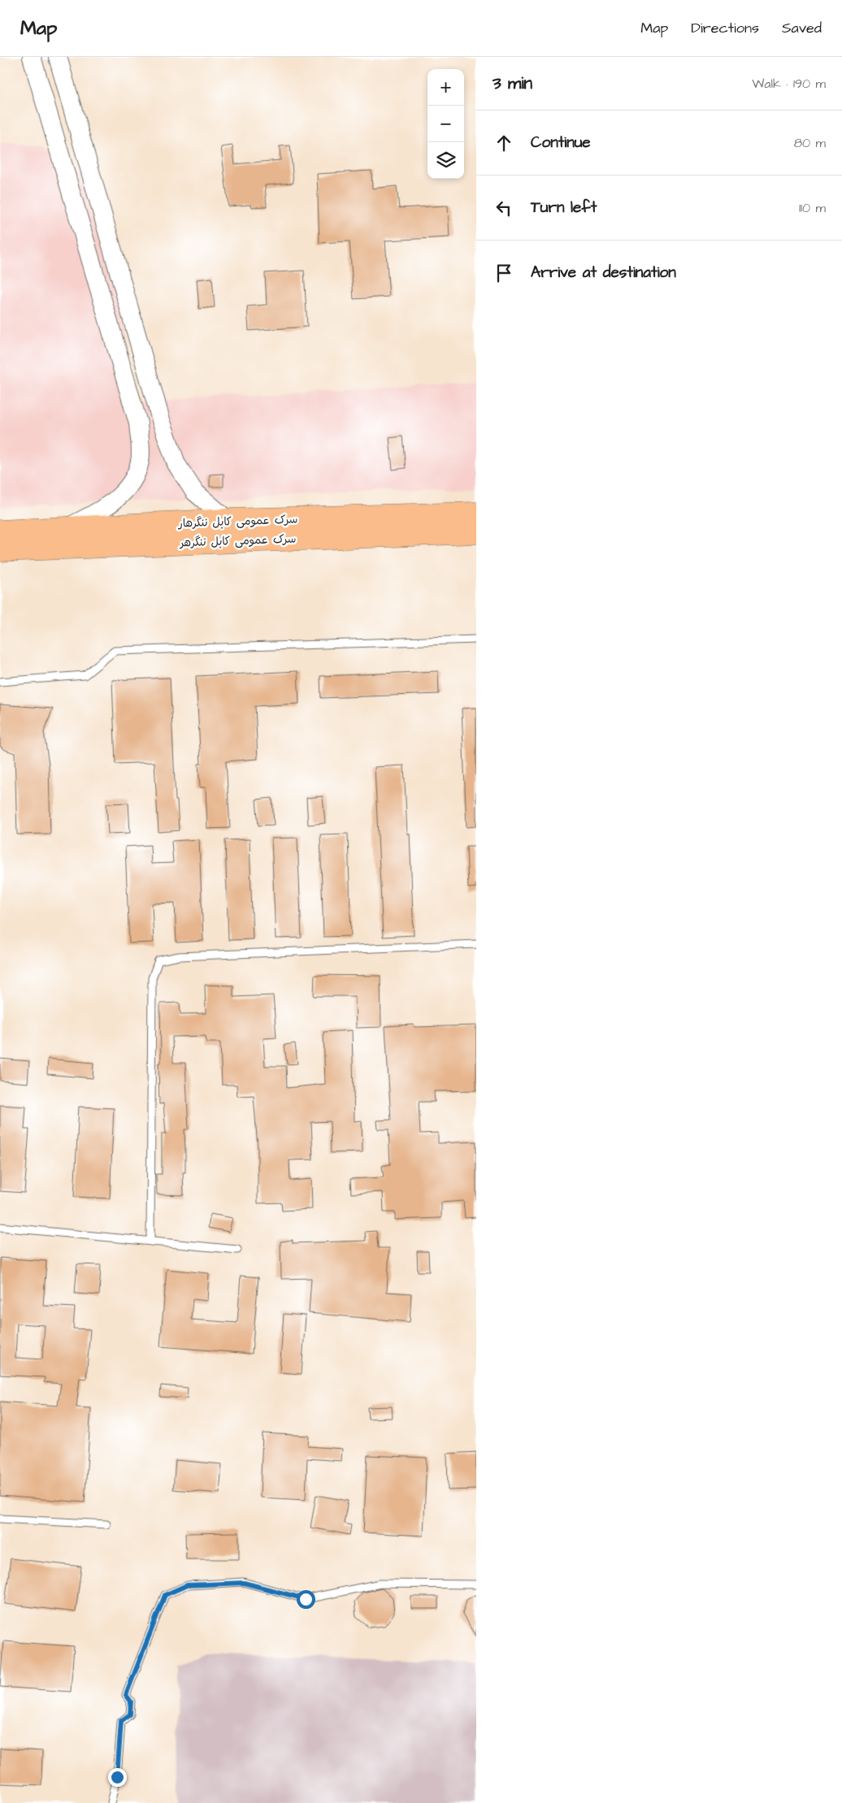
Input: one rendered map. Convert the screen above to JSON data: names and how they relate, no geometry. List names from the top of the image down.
{
  "streets": {
    "highway": ["سرک عمومی کابل ننگرهار", "سرک عمومی کابل ننگرهر"]
  },
  "page": {
    "header": "Map",
    "nav": ["Map", "Directions", "Saved"],
    "heading": ["3 min", "Walk · 190 m"],
    "map_buttons": ["+", "−"],
    "list": [
      ["Continue", "80 m"],
      ["Turn left", "110 m"],
      "Arrive at destination"
    ]
  }
}
